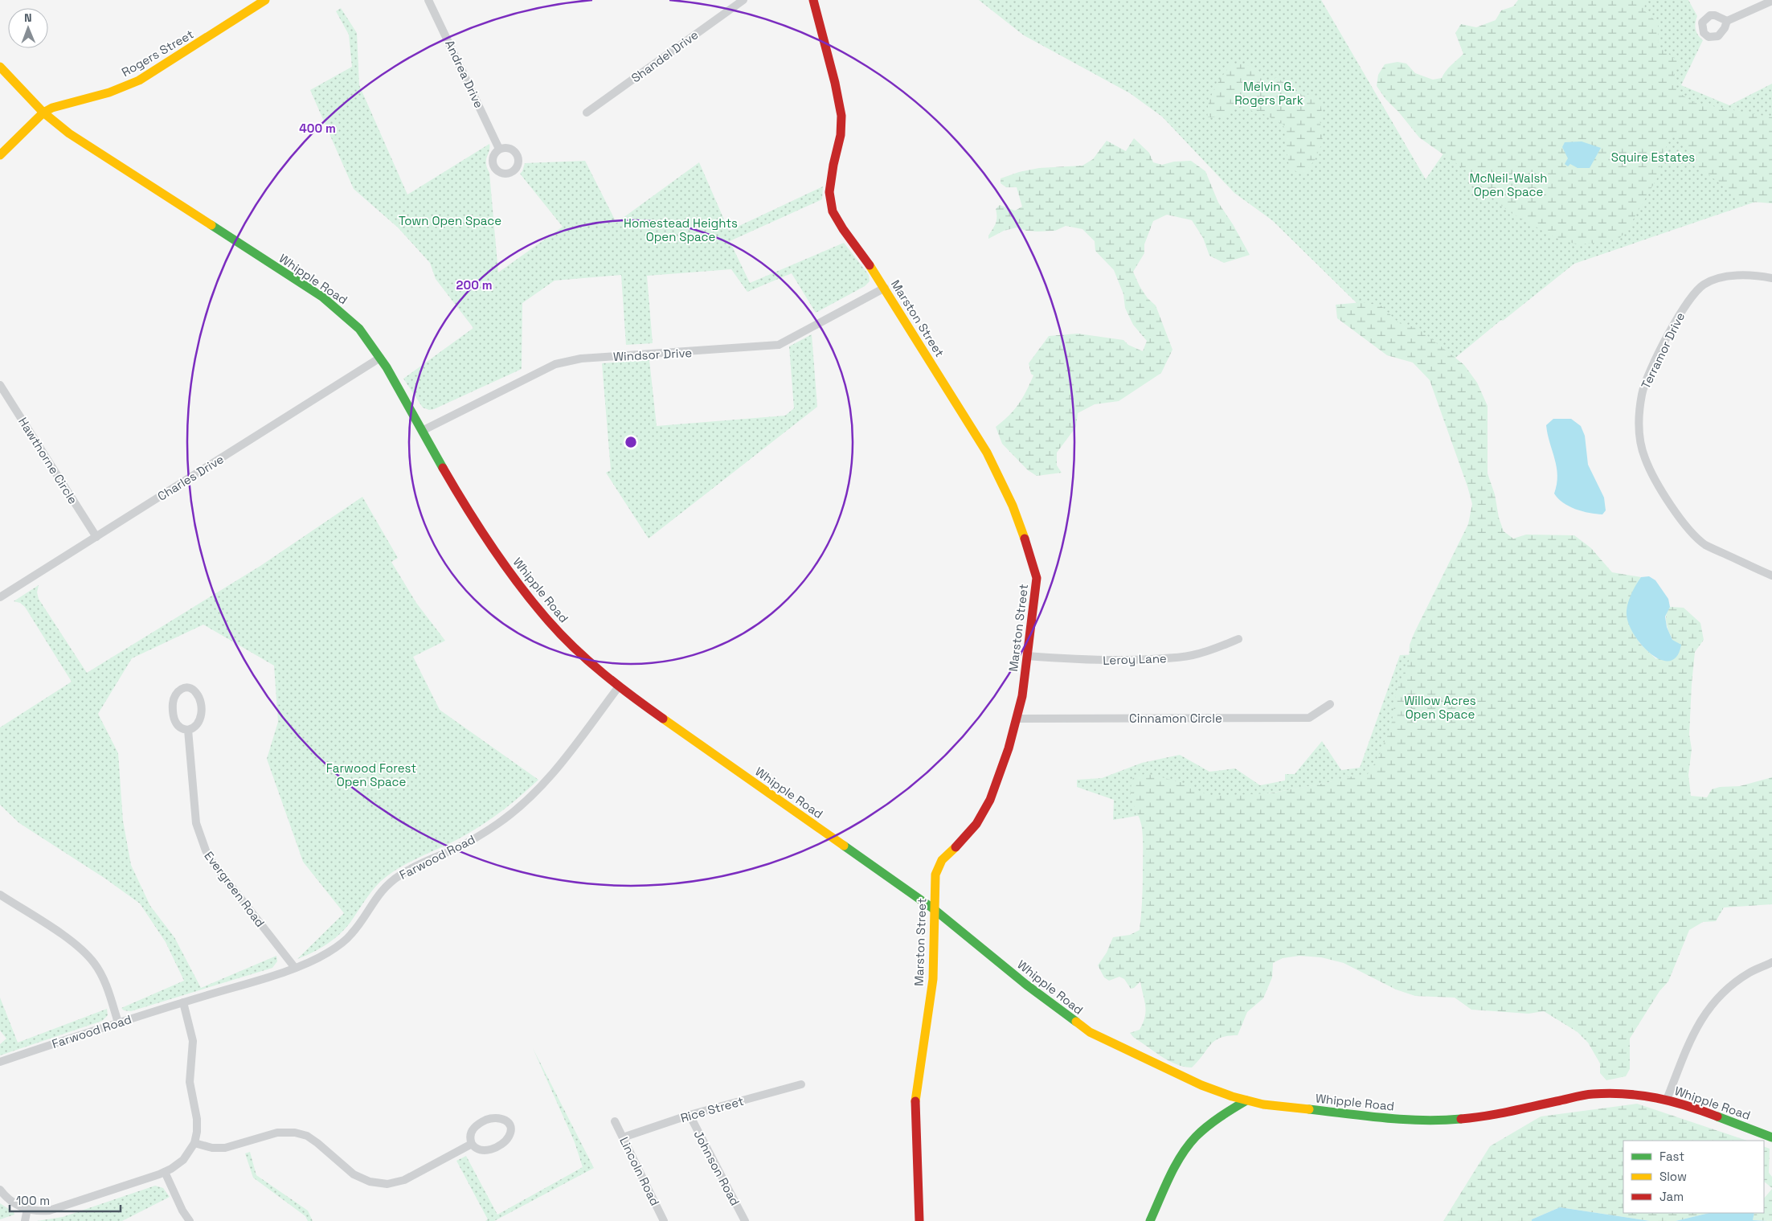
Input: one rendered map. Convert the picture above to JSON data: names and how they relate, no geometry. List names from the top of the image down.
{
  "streets": {
    "main road": ["Rogers Street", "Whipple Road", "Marston Street"],
    "street": [
      "Shandel Drive",
      "Andrea Drive",
      "Terramor Drive",
      "Windsor Drive",
      "Hawthorne Circle",
      "Charles Drive",
      "Leroy Lane",
      "Cinnamon Circle",
      "Farwood Road",
      "Evergreen Road",
      "Rice Street",
      "Johnson Road",
      "Lincoln Road"
    ]
  },
  "crossings": [
    ["Rogers Street", "Whipple Road"],
    ["Whipple Road", "Marston Street"],
    ["Whipple Road", "Windsor Drive"],
    ["Whipple Road", "Charles Drive"],
    ["Whipple Road", "Farwood Road"],
    ["Marston Street", "Windsor Drive"],
    ["Marston Street", "Leroy Lane"],
    ["Marston Street", "Cinnamon Circle"],
    ["Hawthorne Circle", "Charles Drive"],
    ["Farwood Road", "Evergreen Road"],
    ["Rice Street", "Johnson Road"],
    ["Rice Street", "Lincoln Road"]
  ],
  "parks": [
    "Melvin G. Rogers Park",
    "Squire Estates",
    "McNeil-Walsh Open Space",
    "Town Open Space",
    "Homestead Heights Open Space",
    "Willow Acres Open Space",
    "Farwood Forest Open Space"
  ],
  "legend": ["Fast", "Slow", "Jam"],
  "scale_bar": "100 m",
  "north": "top",
  "rings": ["400 m", "200 m"]
}
